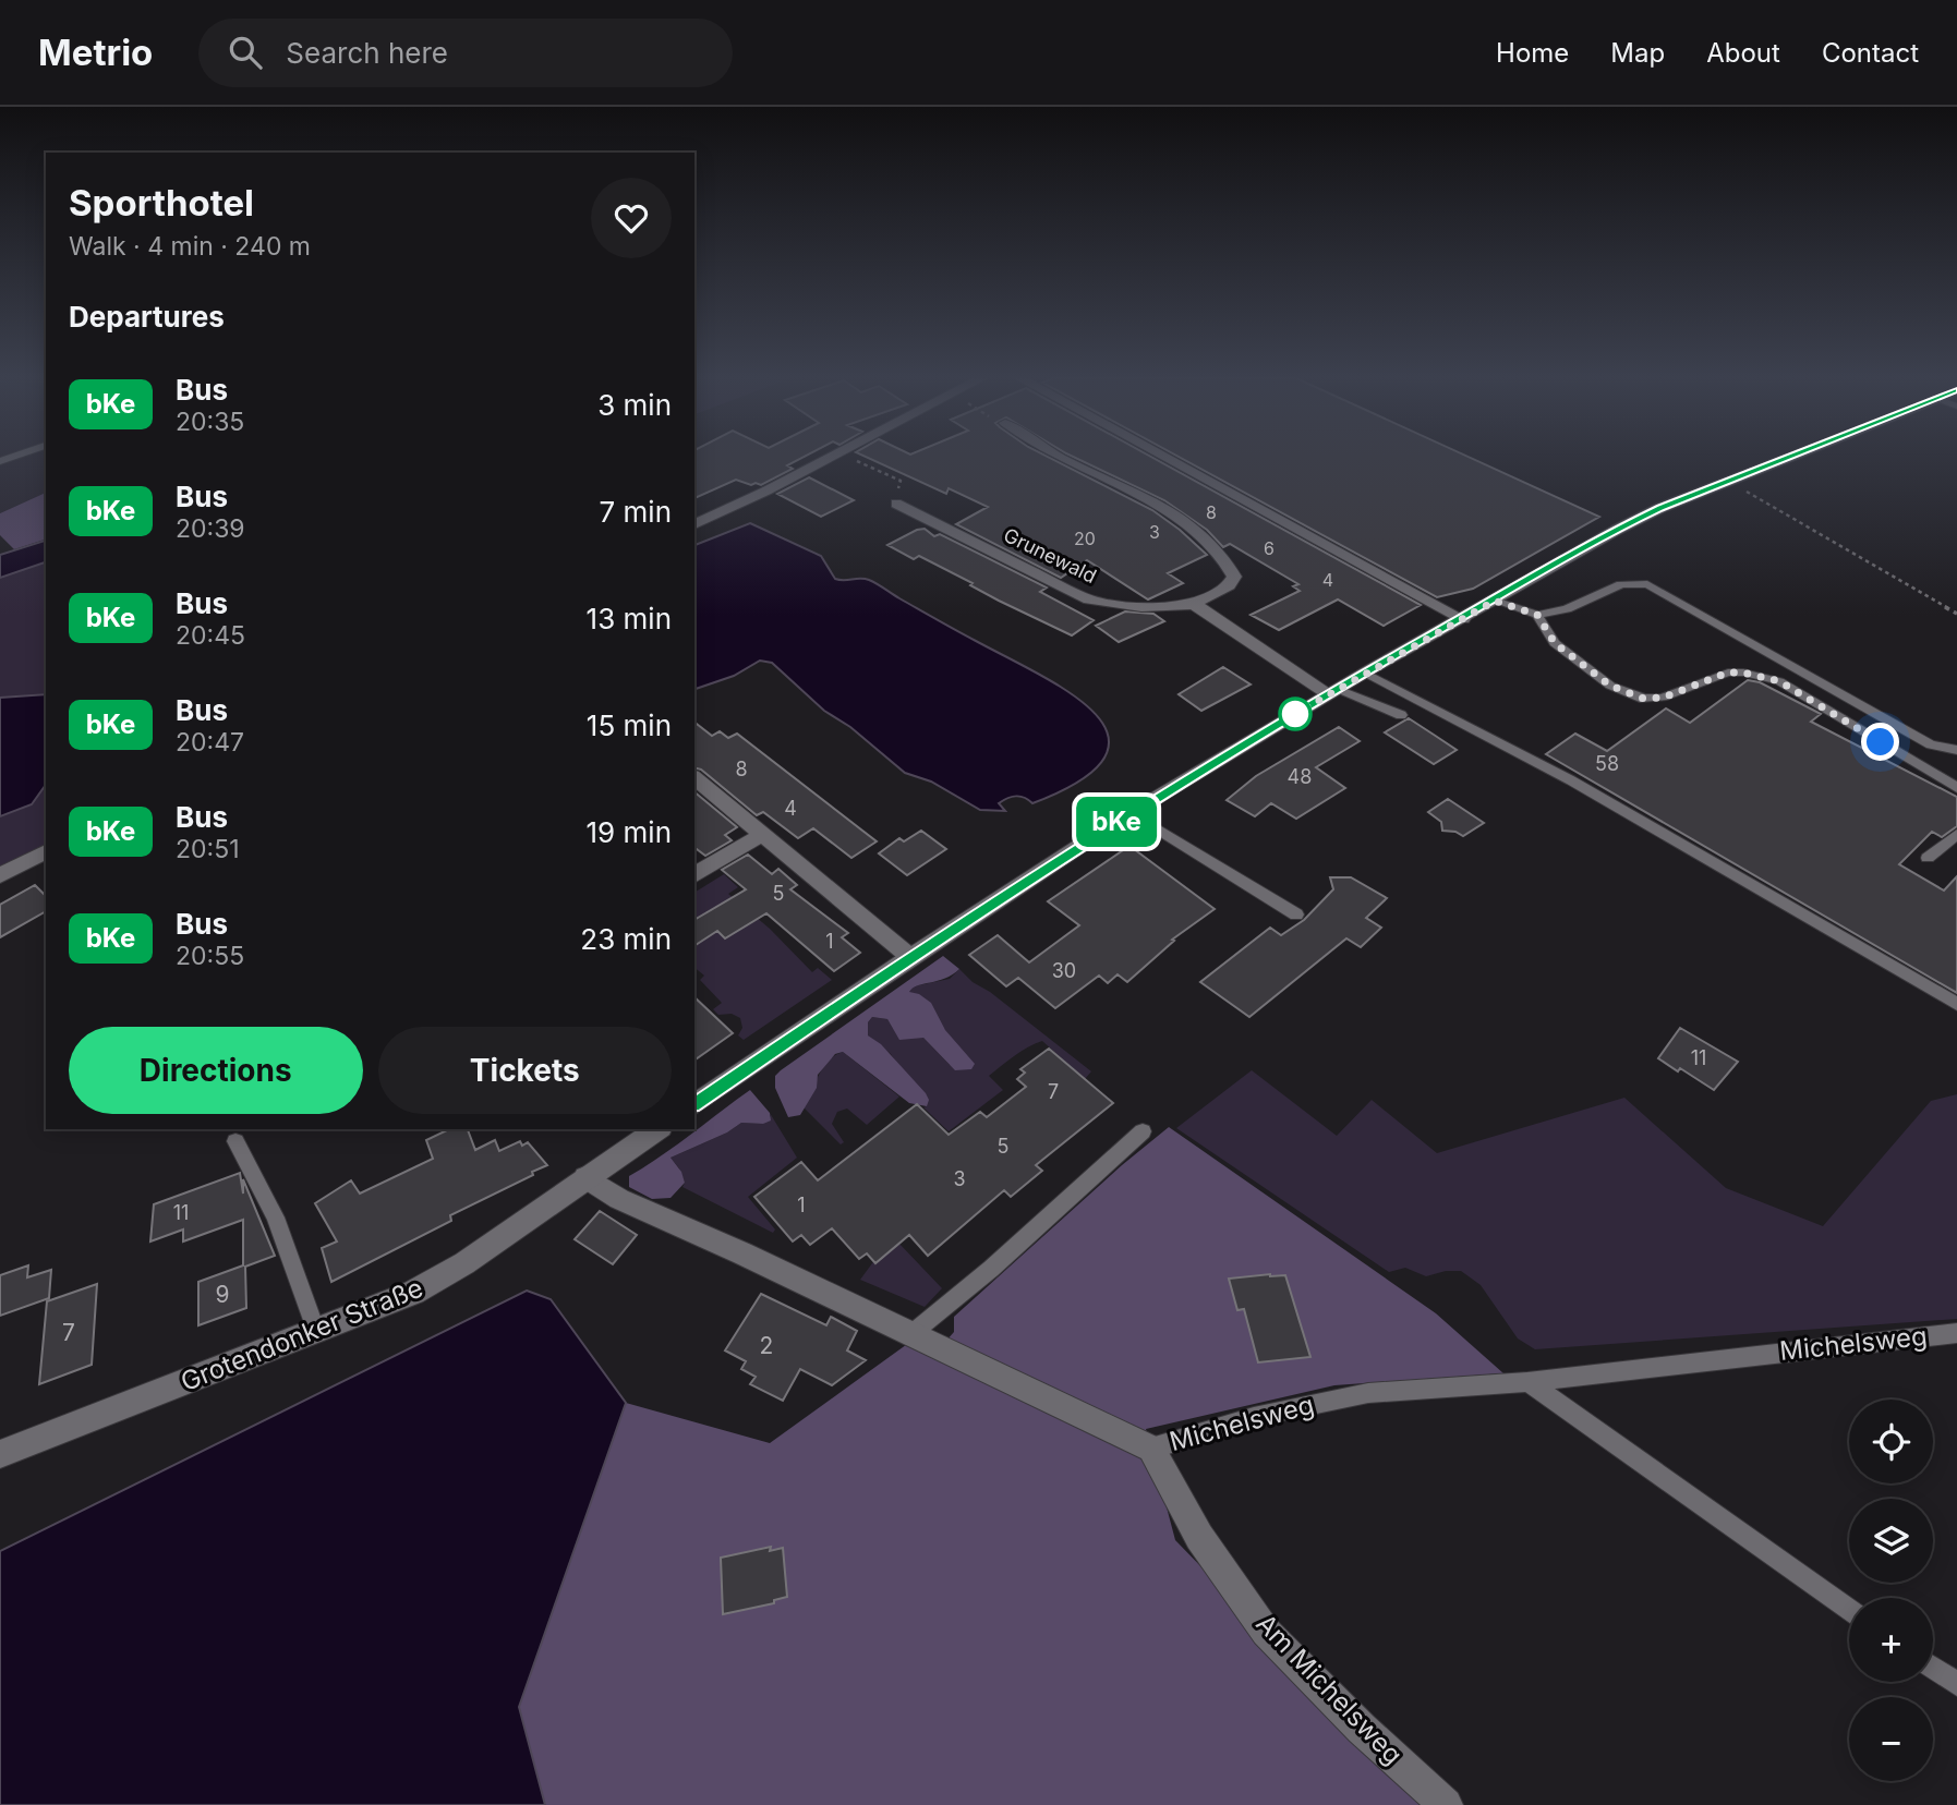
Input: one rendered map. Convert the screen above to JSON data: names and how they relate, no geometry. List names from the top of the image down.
{
  "streets": {
    "street": [
      "Grunewald",
      "Grotendonker Straße",
      "Michelsweg",
      "Am Michelsweg"
    ]
  },
  "crossings": [
    ["Grotendonker Straße", "Michelsweg"],
    ["Michelsweg", "Am Michelsweg"]
  ],
  "lines": ["bus line bKe"],
  "house_numbers": [
    "8",
    "3",
    "20",
    "6",
    "4",
    "58",
    "8",
    "48",
    "4",
    "5",
    "1",
    "30",
    "11",
    "7",
    "5",
    "3",
    "1",
    "11",
    "9",
    "7",
    "2"
  ],
  "page": {
    "header": "Metrio",
    "search": "Search here",
    "nav": [
      "Home",
      "Map",
      "About",
      "Contact"
    ],
    "on_map": "bKe",
    "heading": [
      ["Sporthotel", "Walk · 4 min · 240 m"],
      "Departures"
    ],
    "list": [
      {
        "mark": "bKe",
        "name": "Bus",
        "note": "20:35",
        "value": "3 min"
      },
      {
        "mark": "bKe",
        "name": "Bus",
        "note": "20:39",
        "value": "7 min"
      },
      {
        "mark": "bKe",
        "name": "Bus",
        "note": "20:45",
        "value": "13 min"
      },
      {
        "mark": "bKe",
        "name": "Bus",
        "note": "20:47",
        "value": "15 min"
      },
      {
        "mark": "bKe",
        "name": "Bus",
        "note": "20:51",
        "value": "19 min"
      },
      {
        "mark": "bKe",
        "name": "Bus",
        "note": "20:55",
        "value": "23 min"
      }
    ],
    "buttons": ["Directions", "Tickets"],
    "map_buttons": ["+", "−"]
  }
}
